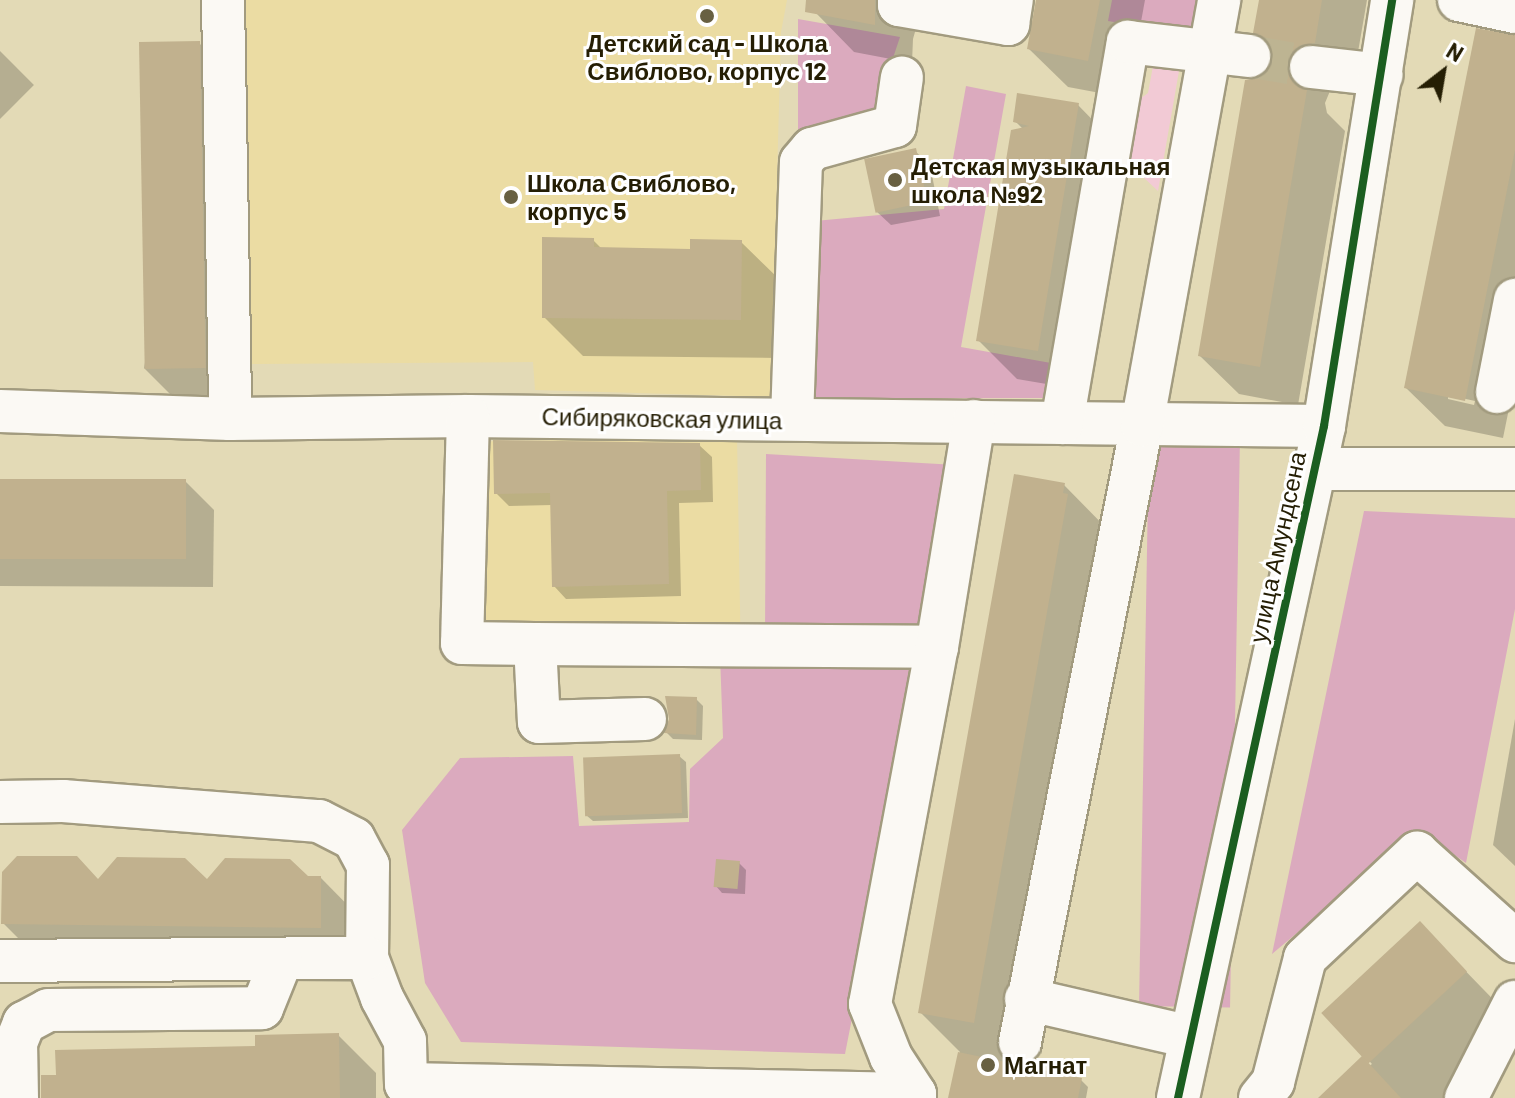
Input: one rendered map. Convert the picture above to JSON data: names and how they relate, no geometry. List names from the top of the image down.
{
  "streets": {
    "street": ["Сибиряковская улица", "улица Амундсена"]
  },
  "crossings": [
    ["Сибиряковская улица", "улица Амундсена"]
  ],
  "places": [
    "Детский сад - Школа Свиблово, корпус 12",
    "Детская музыкальная школа №92",
    "Школа Свиблово, корпус 5",
    "Магнат"
  ],
  "north": "top right"
}
